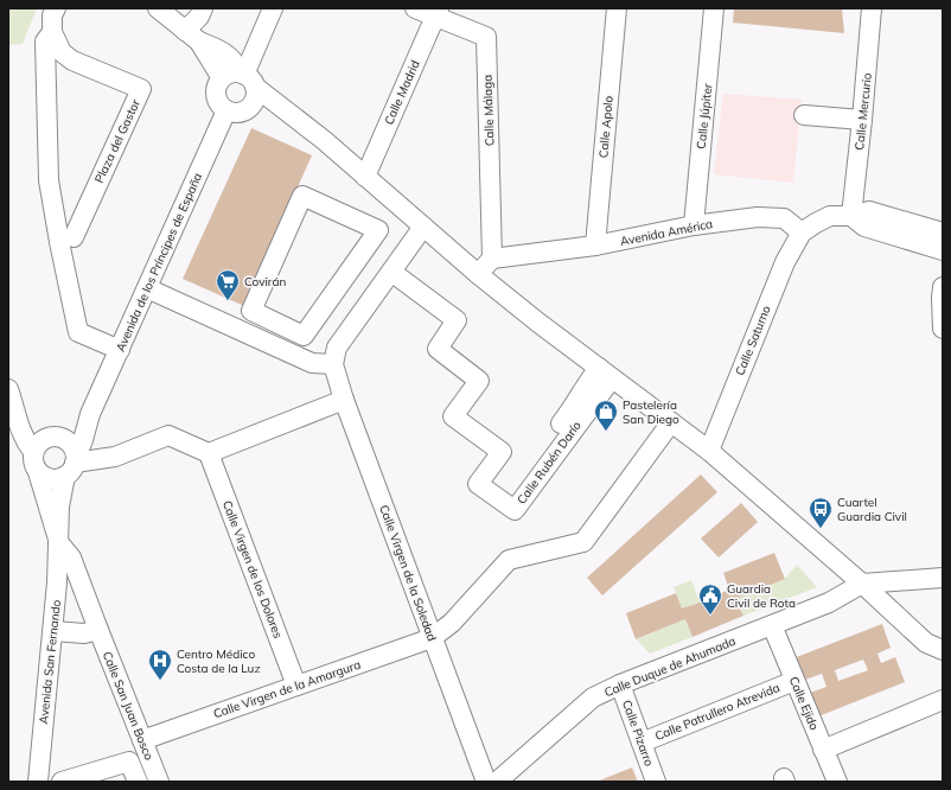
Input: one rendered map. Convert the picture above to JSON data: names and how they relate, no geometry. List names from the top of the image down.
{
  "streets": {
    "street": [
      "Calle Madrid",
      "Calle Málaga",
      "Calle Mercurio",
      "Calle Júpiter",
      "Calle Apolo",
      "Plaza del Gastor",
      "Avenida América",
      "Avenida de los Príncipes de España",
      "Calle Saturno",
      "Calle Rubén Darío",
      "Calle Virgen de los Dolores",
      "Calle Virgen de la Soledad",
      "Avenida San Fernando",
      "Calle Duque de Ahumada",
      "Calle Virgen de la Amargura",
      "Calle Ejido",
      "Calle San Juan Bosco",
      "Calle Patrullero Atrevida",
      "Calle Pizarro"
    ]
  },
  "crossings": [
    ["Calle Madrid", "Calle Málaga"],
    ["Calle Málaga", "Avenida América"],
    ["Calle Júpiter", "Avenida América"],
    ["Calle Apolo", "Avenida América"],
    ["Avenida América", "Calle Saturno"],
    ["Avenida de los Príncipes de España", "Avenida San Fernando"],
    ["Calle Virgen de los Dolores", "Calle Virgen de la Amargura"],
    ["Calle Virgen de la Soledad", "Calle Virgen de la Amargura"],
    ["Avenida San Fernando", "Calle San Juan Bosco"],
    ["Calle Duque de Ahumada", "Calle Ejido"],
    ["Calle Duque de Ahumada", "Calle Pizarro"],
    ["Calle Virgen de la Amargura", "Calle San Juan Bosco"],
    ["Calle Ejido", "Calle Patrullero Atrevida"],
    ["Calle Patrullero Atrevida", "Calle Pizarro"]
  ],
  "places": {
    "supermarket": ["Covirán"],
    "shop": ["Pastelería San Diego"],
    "bus stop": ["Cuartel Guardia Civil"],
    "public building": ["Guardia Civil de Rota"],
    "hospital": ["Centro Médico Costa de la Luz"]
  }
}
